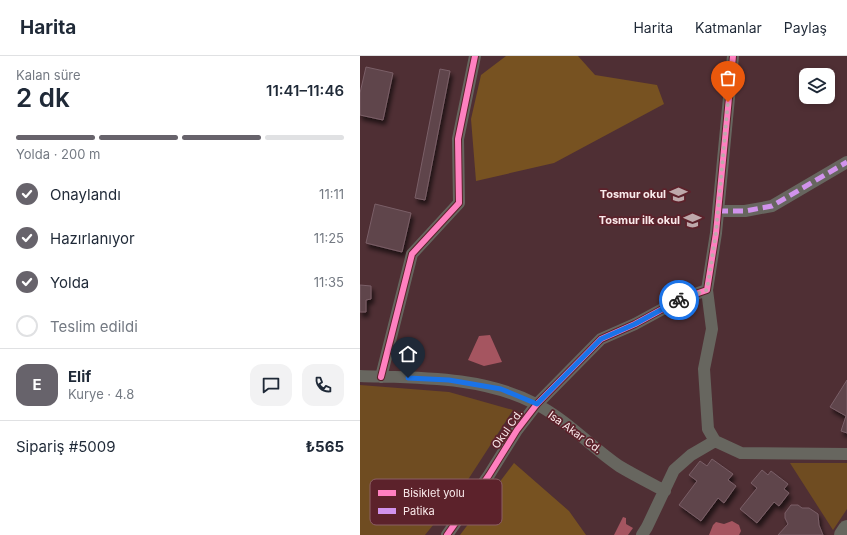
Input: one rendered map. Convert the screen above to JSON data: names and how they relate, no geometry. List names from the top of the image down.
{
  "streets": {
    "street": ["Okul Cd.", "Isa Akar Cd."]
  },
  "crossings": [
    ["Okul Cd.", "Isa Akar Cd."]
  ],
  "places": {
    "school or university": ["Tosmur okul", "Tosmur ilk okul"]
  },
  "legend": ["Bisiklet yolu", "Patika"],
  "page": {
    "header": "Harita",
    "nav": ["Harita", "Katmanlar", "Paylaş"],
    "heading": ["2 dk", "Kalan süre", "11:41–11:46"],
    "panel": [
      "Elif",
      "Kurye · 4.8",
      "Sipariş #5009",
      "₺565"
    ],
    "bar": "Yolda · 200 m",
    "list": [
      ["Onaylandı", "11:11"],
      ["Hazırlanıyor", "11:25"],
      ["Yolda", "11:35"],
      "Teslim edildi"
    ],
    "round": "E"
  }
}
